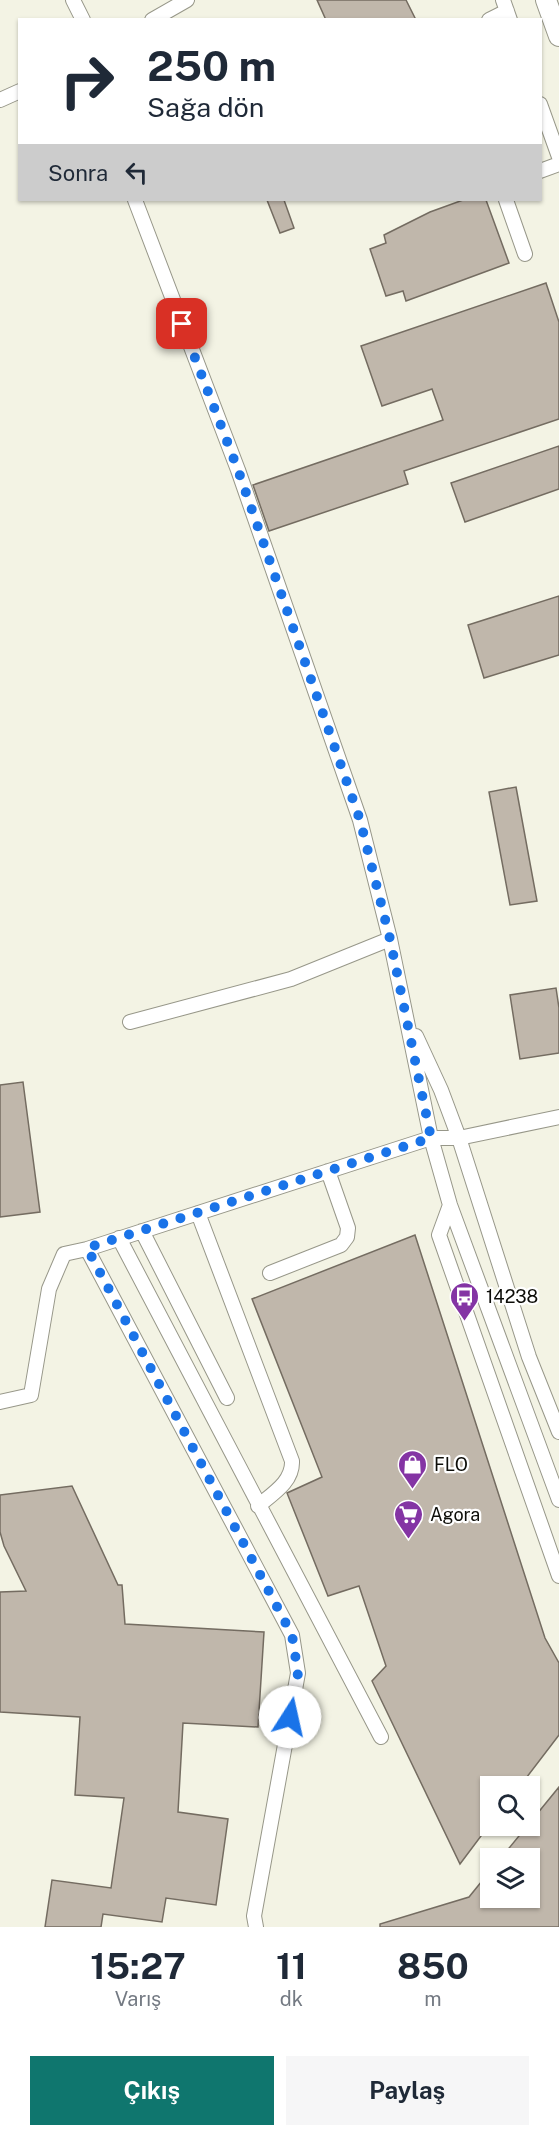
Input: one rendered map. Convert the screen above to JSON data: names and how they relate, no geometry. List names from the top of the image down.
{
  "places": {
    "bus stop": ["14238"],
    "shop": ["FLO"],
    "supermarket": ["Agora"]
  },
  "page": {
    "turn": ["250 m", "Sağa dön"],
    "then": "Sonra",
    "eta": [
      "15:27",
      "Varış",
      "11",
      "dk",
      "850",
      "m"
    ],
    "buttons": ["Çıkış", "Paylaş"]
  }
}
